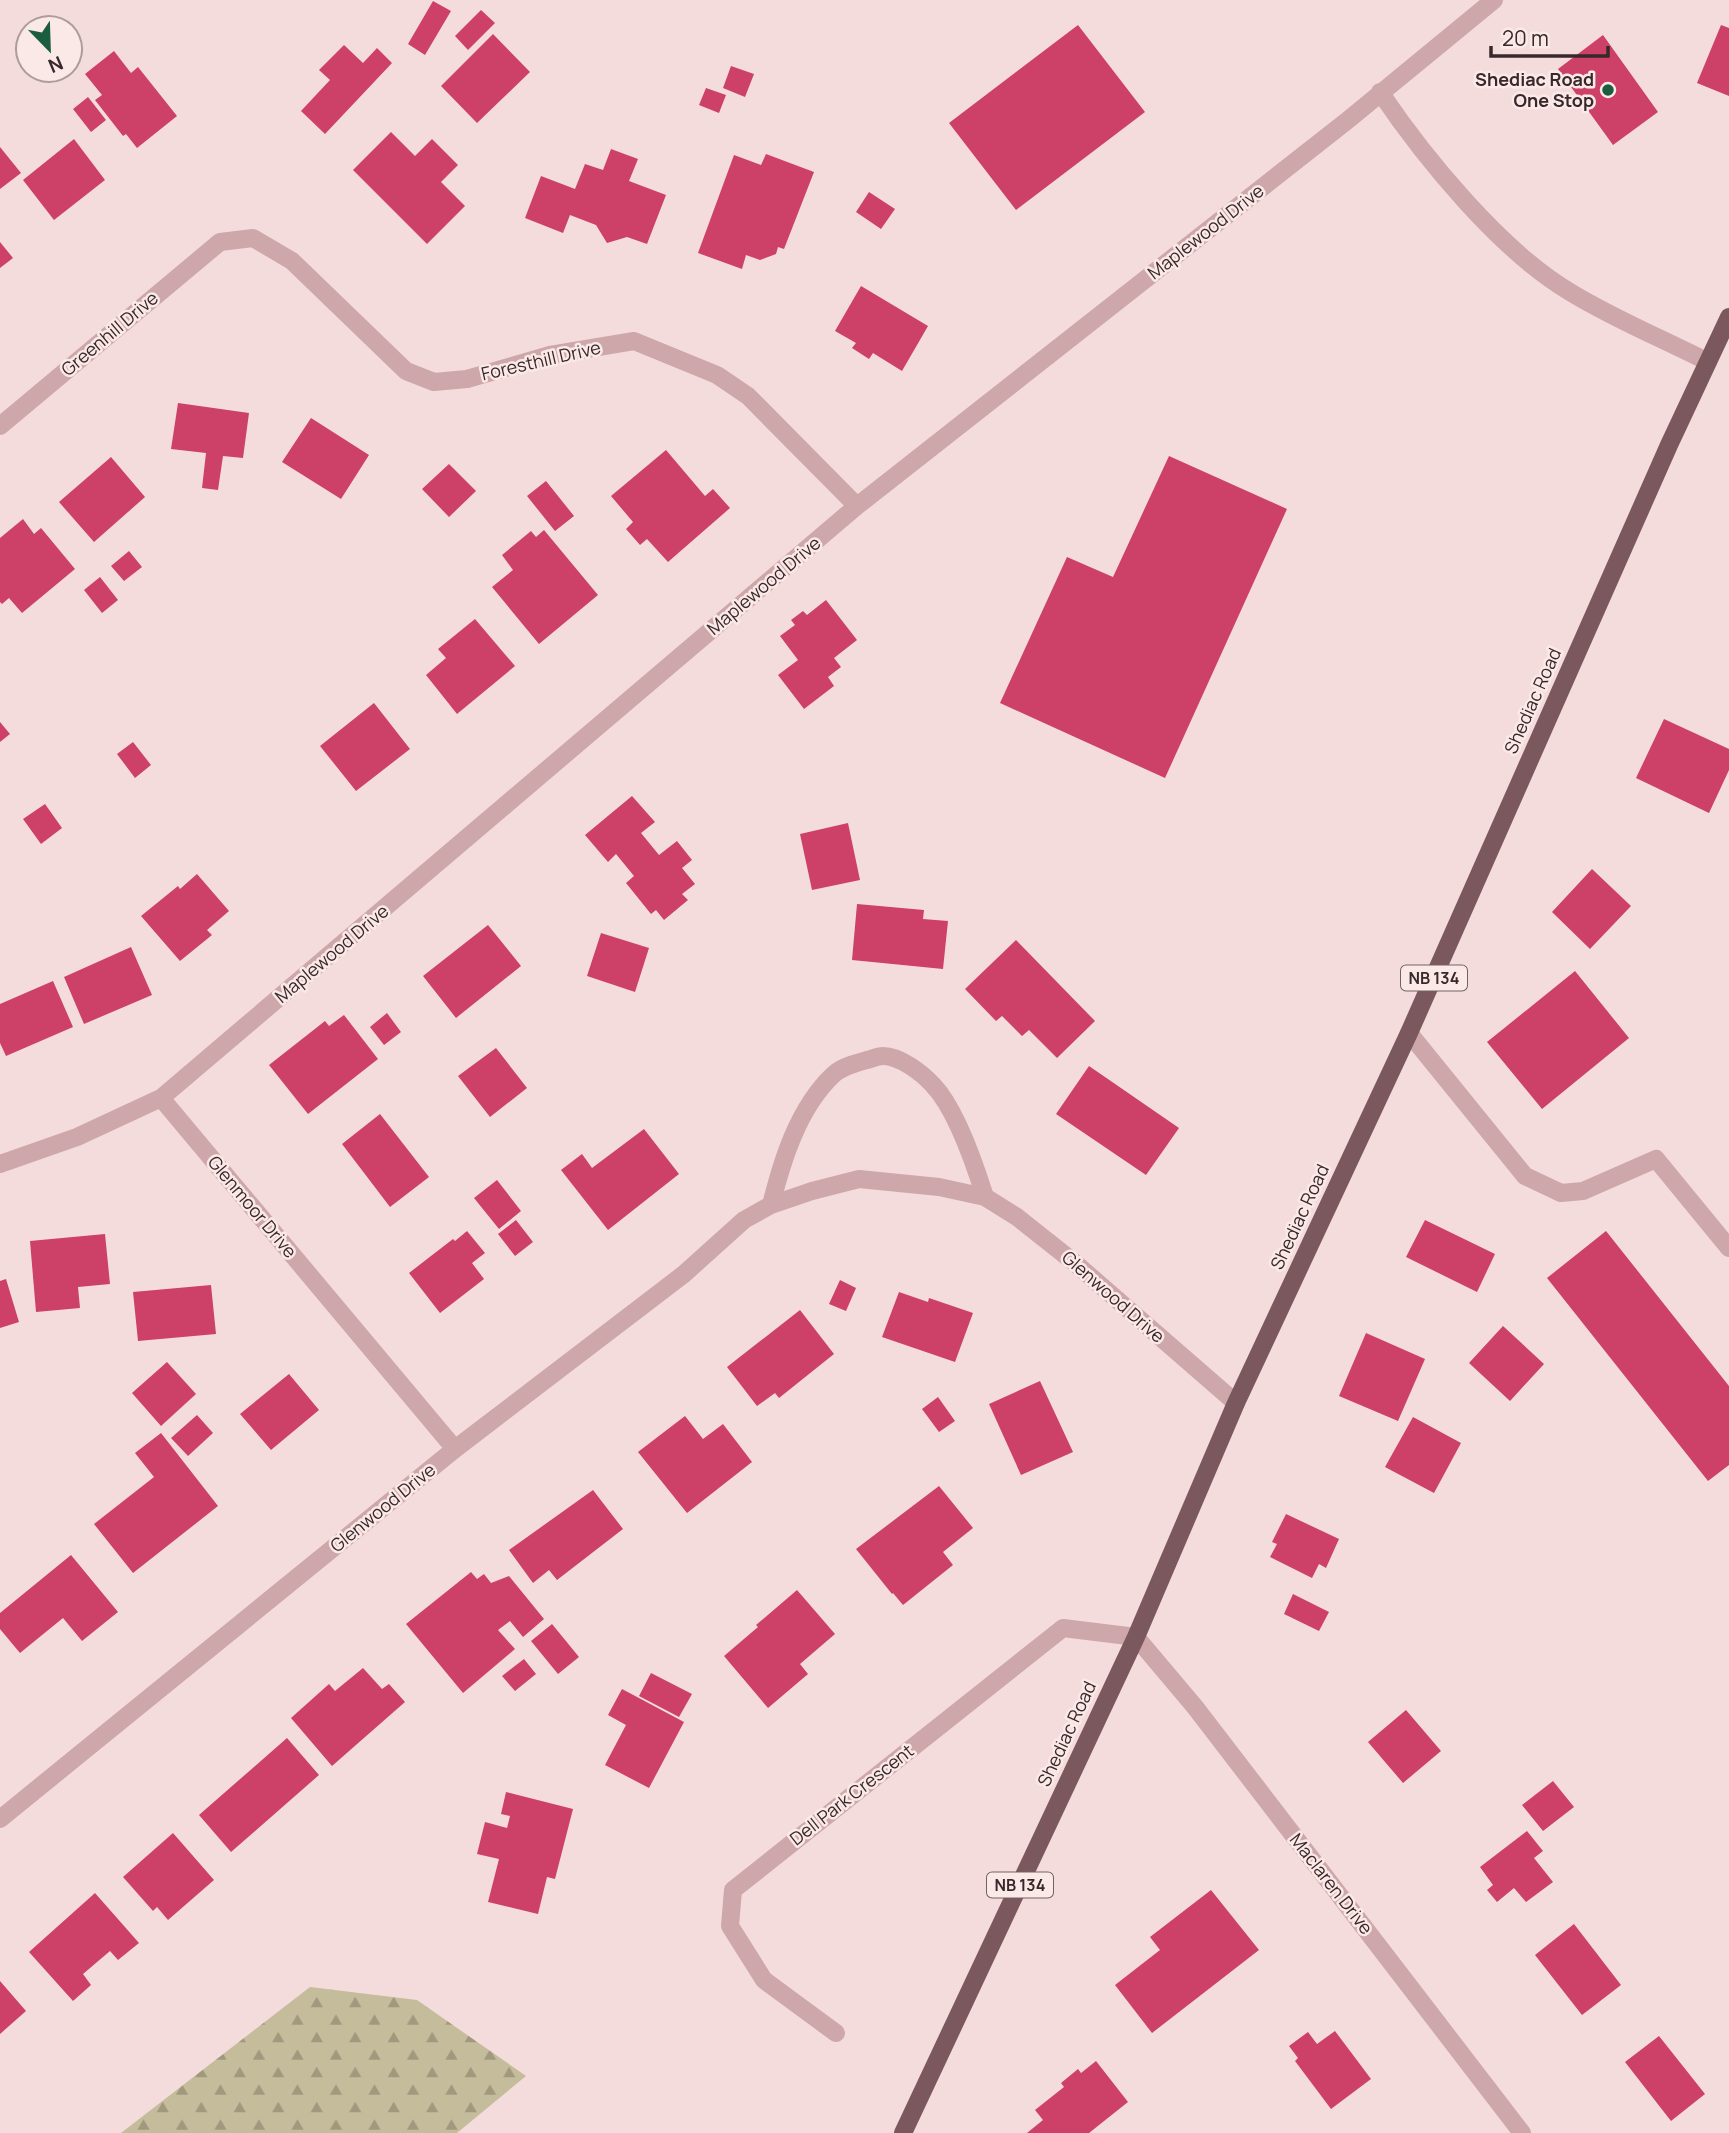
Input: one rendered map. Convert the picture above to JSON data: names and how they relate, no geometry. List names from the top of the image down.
{
  "streets": {
    "main road": ["Shediac Road", "NB 134"],
    "street": [
      "Maplewood Drive",
      "Greenhill Drive",
      "Foresthill Drive",
      "Glenmoor Drive",
      "Glenwood Drive",
      "Dell Park Crescent",
      "Maclaren Drive"
    ]
  },
  "crossings": [
    ["Maplewood Drive", "Foresthill Drive"],
    ["Maplewood Drive", "Glenmoor Drive"],
    ["Greenhill Drive", "Foresthill Drive"],
    ["Shediac Road", "Glenwood Drive"],
    ["Shediac Road", "Dell Park Crescent"],
    ["Shediac Road", "Maclaren Drive"],
    ["Glenmoor Drive", "Glenwood Drive"],
    ["Dell Park Crescent", "Maclaren Drive"]
  ],
  "places": ["Shediac Road One Stop"],
  "scale_bar": "20 m",
  "north": "bottom right"
}
